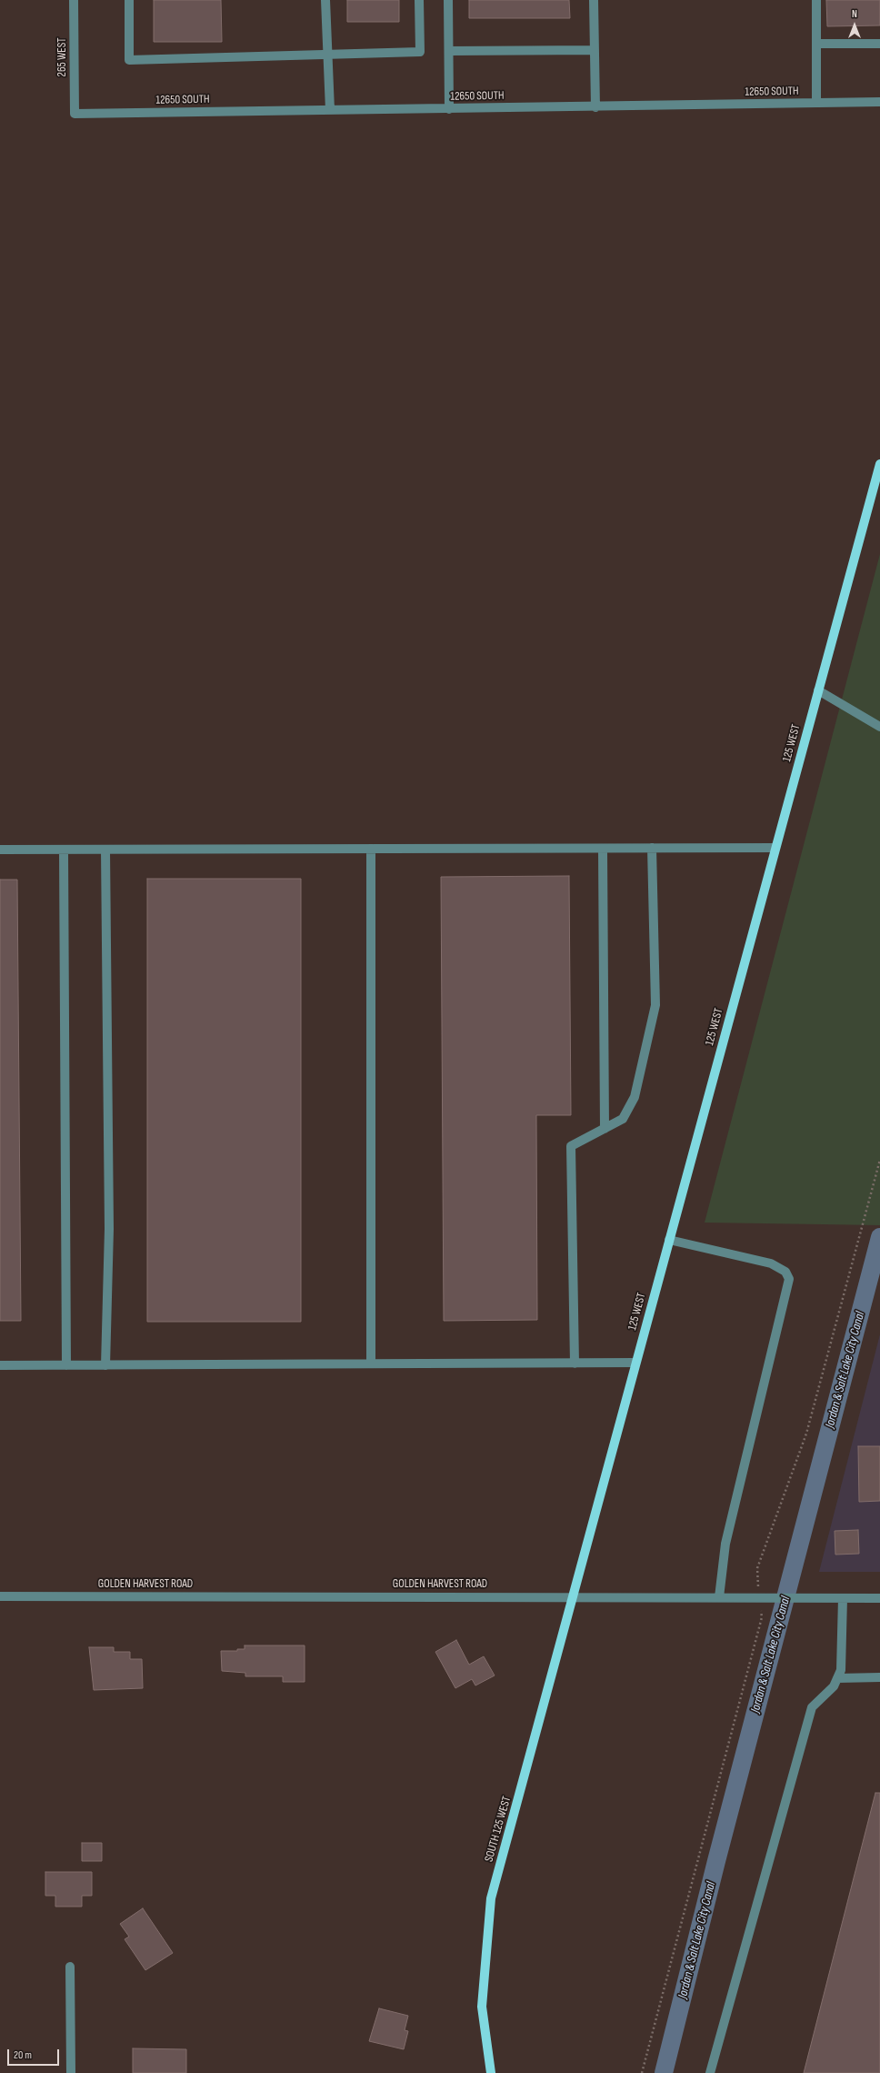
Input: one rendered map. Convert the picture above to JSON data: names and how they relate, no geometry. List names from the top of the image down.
{
  "streets": {
    "main road": ["125 WEST", "SOUTH 125 WEST"],
    "street": ["265 WEST", "12650 SOUTH", "GOLDEN HARVEST ROAD"]
  },
  "crossings": [
    ["265 WEST", "12650 SOUTH"],
    ["125 WEST", "GOLDEN HARVEST ROAD"],
    ["125 WEST", "SOUTH 125 WEST"],
    ["GOLDEN HARVEST ROAD", "SOUTH 125 WEST"]
  ],
  "water": ["Jordan & Salt Lake City Canal"],
  "scale_bar": "20 m",
  "north": "top"
}
